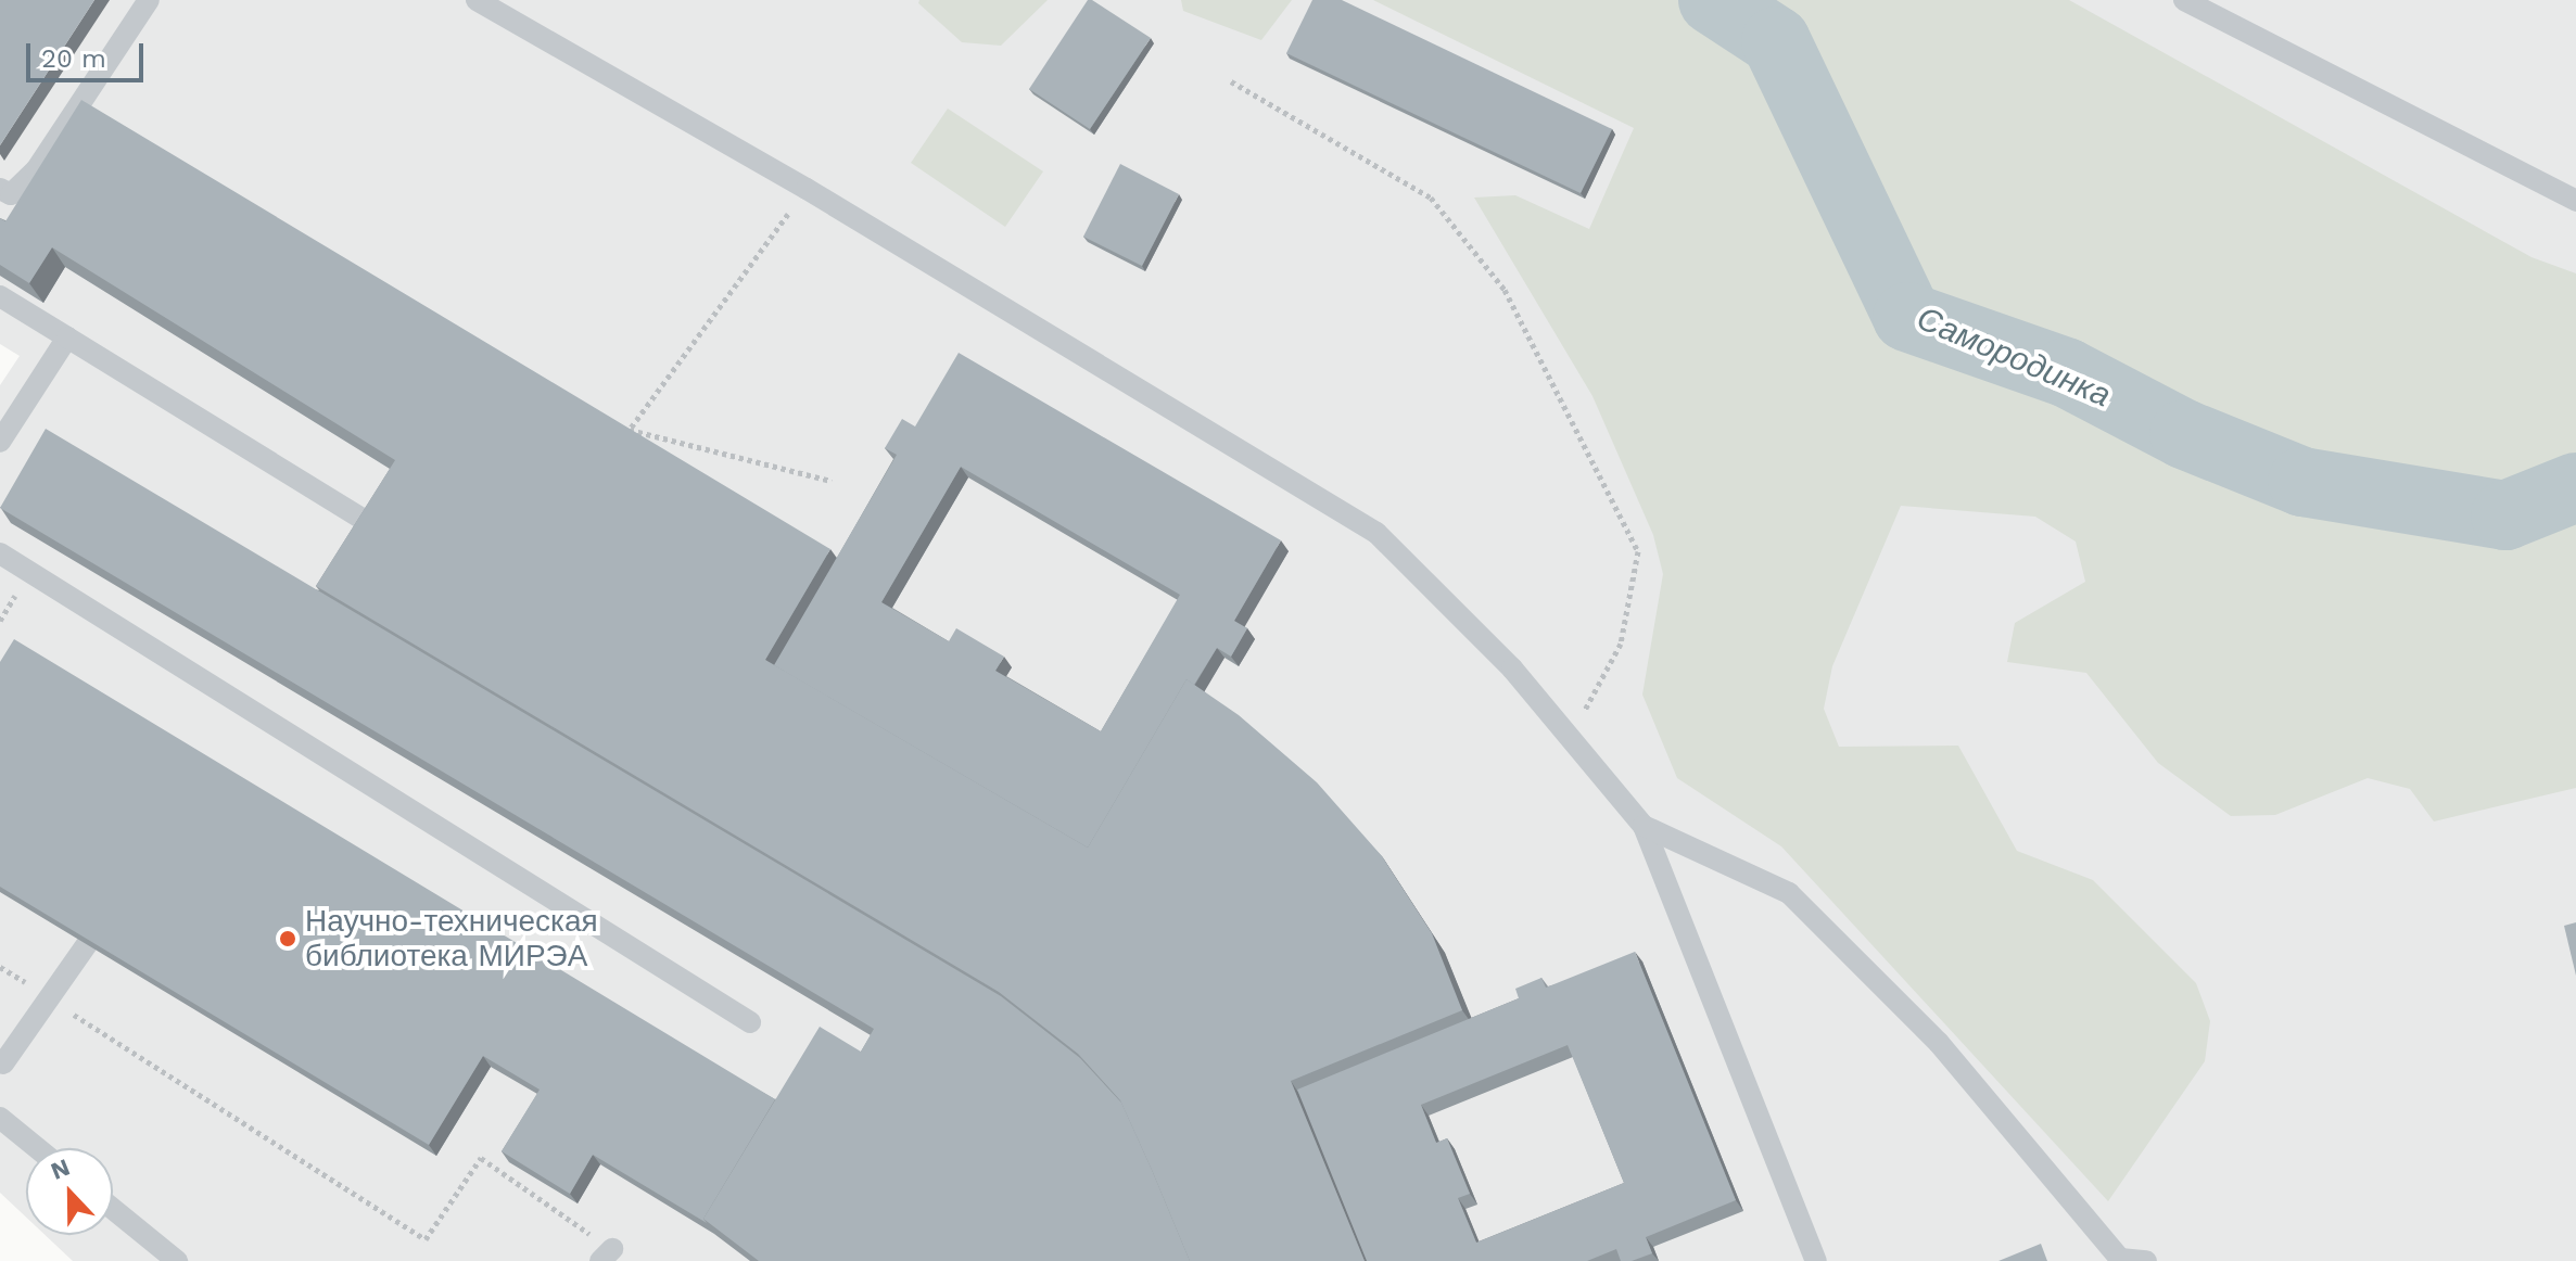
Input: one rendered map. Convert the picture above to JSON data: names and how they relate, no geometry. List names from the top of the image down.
{
  "water": ["Самородинка"],
  "places": ["Научно-техническая библиотека МИРЭА"],
  "scale_bar": "20 m",
  "north": "top"
}
